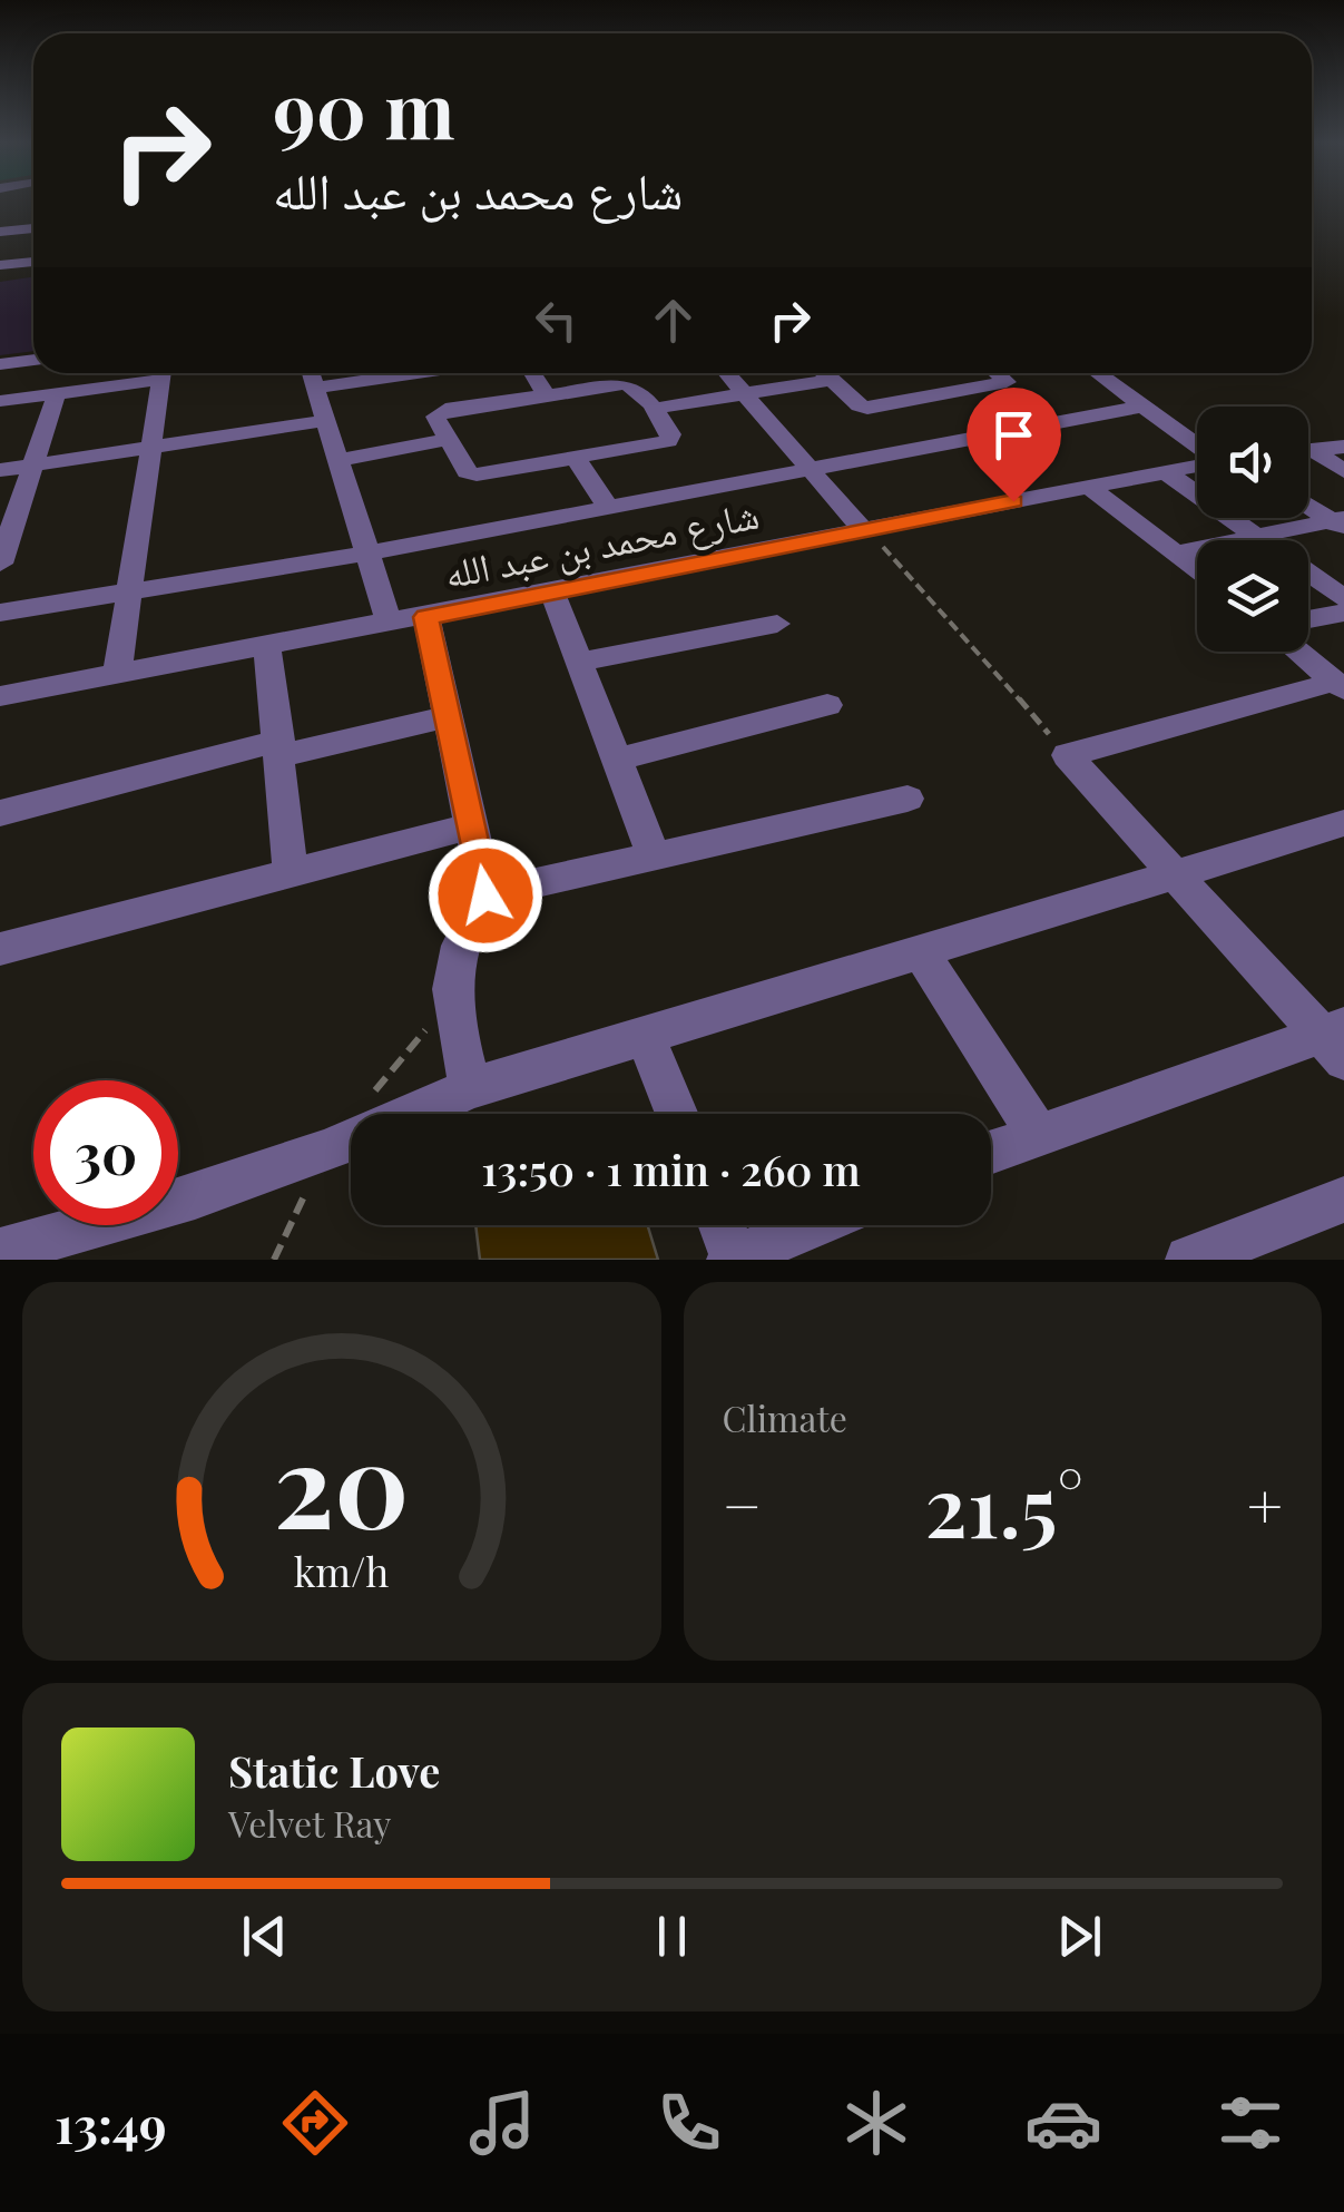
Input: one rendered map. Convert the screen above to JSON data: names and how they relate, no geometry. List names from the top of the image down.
{
  "streets": {
    "street": ["شارع محمد بن عبد الله"]
  },
  "page": {
    "turn": ["90 m", "شارع محمد بن عبد الله"],
    "limit": "30",
    "trip": "13:50 · 1 min · 260 m",
    "tile": "Climate",
    "heat": ["−", "21.5°", "+"],
    "song": ["Static Love", "Velvet Ray"],
    "tabs": "13:49",
    "gauge": ["20", "km/h"]
  }
}
